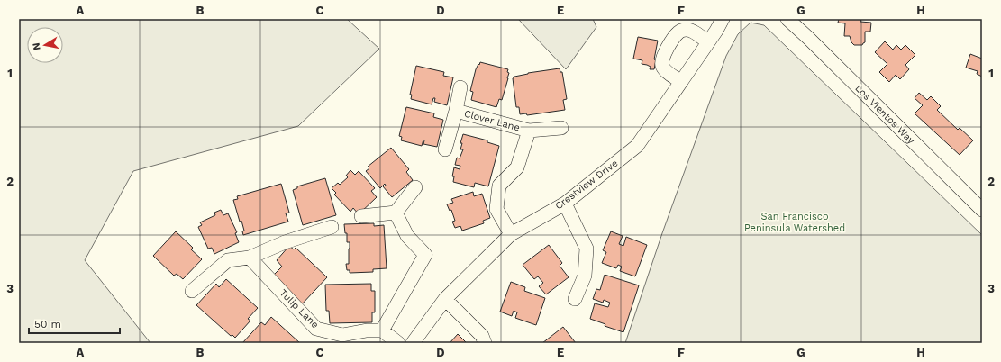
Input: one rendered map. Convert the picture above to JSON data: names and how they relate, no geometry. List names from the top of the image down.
{
  "streets": {
    "street": [
      "Los Vientos Way",
      "Clover Lane",
      "Crestview Drive",
      "Tulip Lane"
    ]
  },
  "crossings": [
    ["Clover Lane", "Crestview Drive"]
  ],
  "parks": ["San Francisco Peninsula Watershed"],
  "scale_bar": "50 m",
  "north": "left",
  "grid": {
    "columns": [
      "A",
      "B",
      "C",
      "D",
      "E",
      "F",
      "G",
      "H"
    ],
    "rows": ["1", "2", "3"]
  }
}
